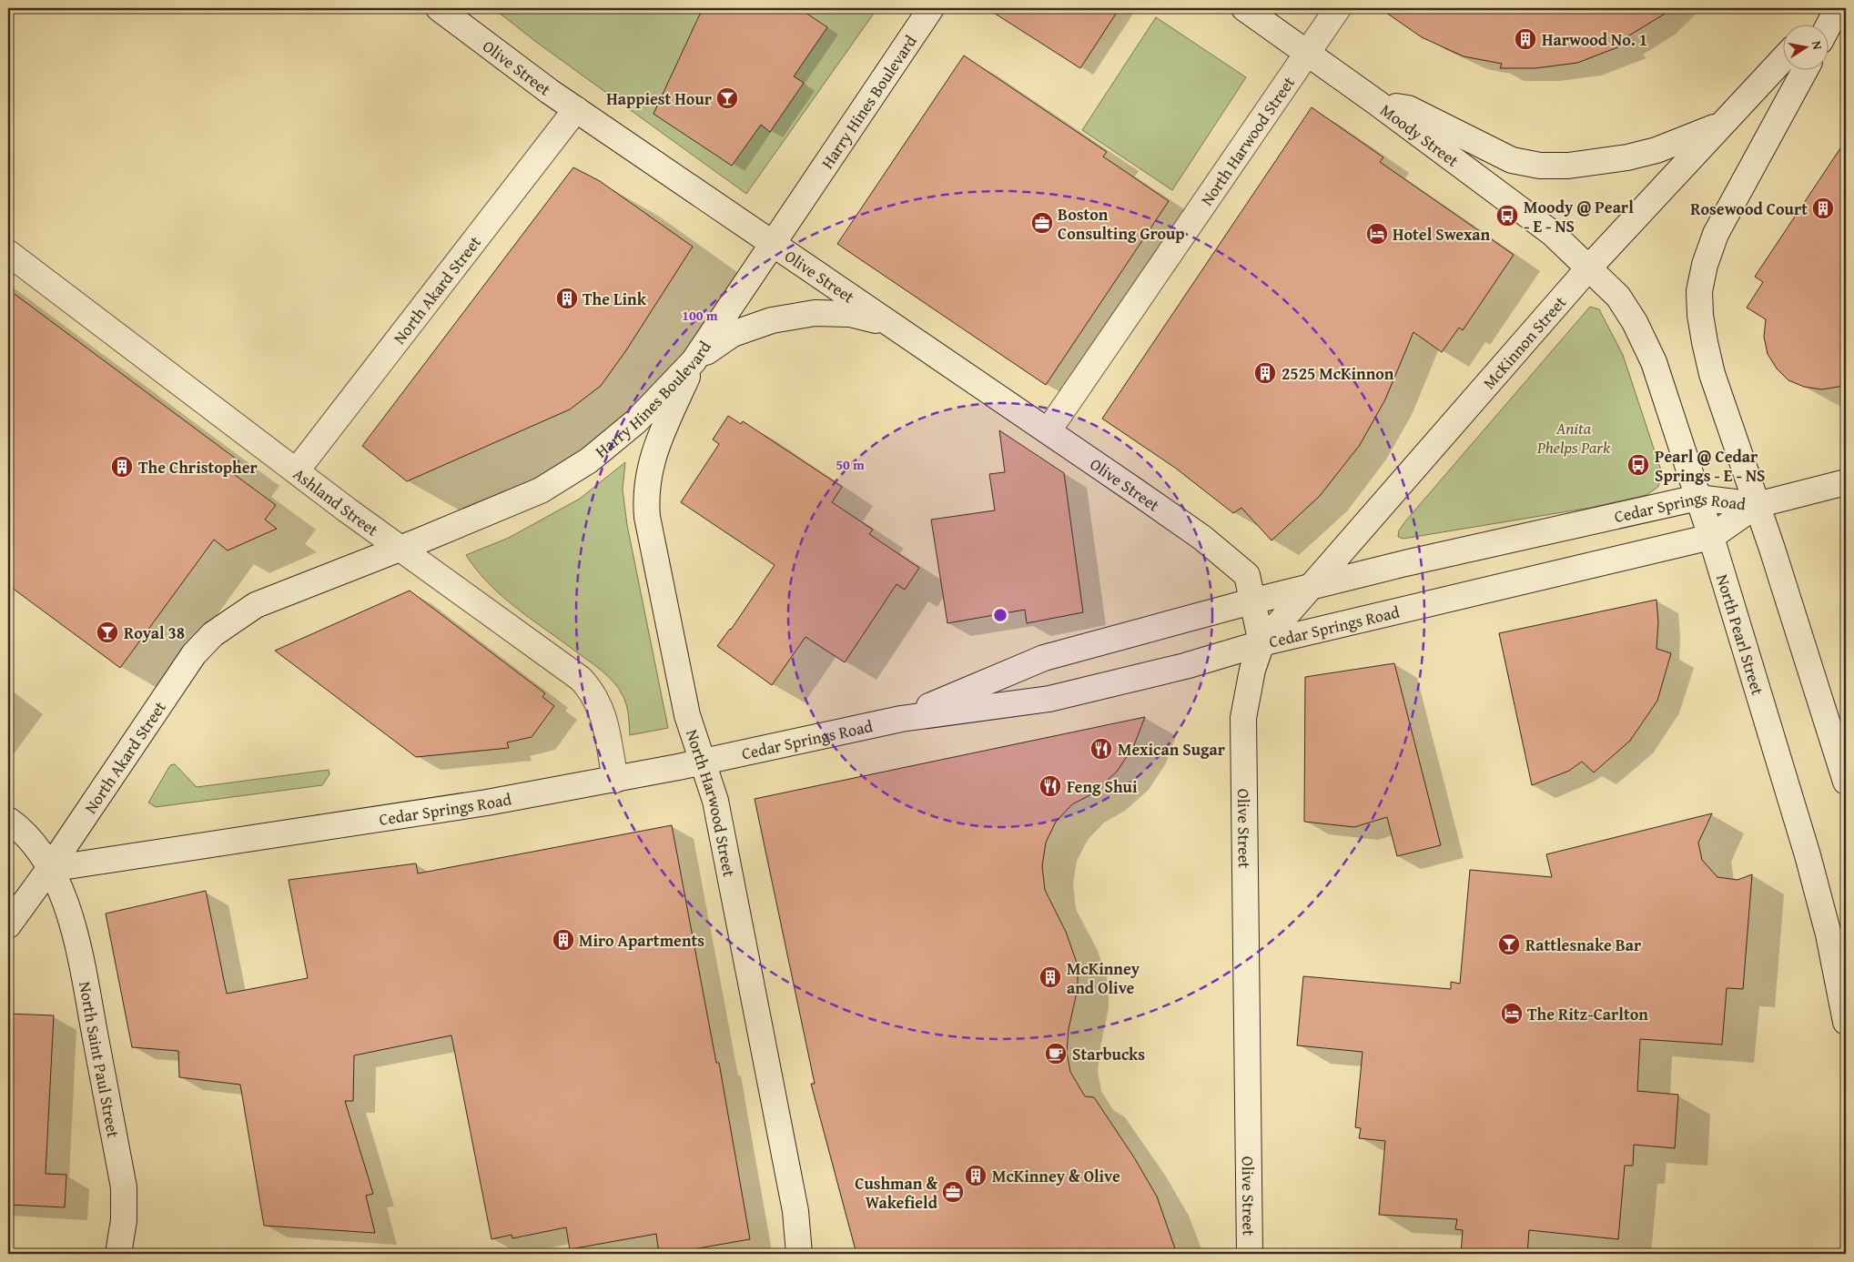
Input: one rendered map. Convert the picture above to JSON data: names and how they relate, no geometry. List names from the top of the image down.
{
  "streets": {
    "main road": [
      "Olive Street",
      "Harry Hines Boulevard",
      "Moody Street",
      "North Harwood Street",
      "North Akard Street",
      "McKinnon Street",
      "Ashland Street",
      "Cedar Springs Road",
      "North Pearl Street",
      "North Saint Paul Street"
    ]
  },
  "crossings": [
    ["Olive Street", "Harry Hines Boulevard"],
    ["Olive Street", "North Harwood Street"],
    ["Olive Street", "North Akard Street"],
    ["Olive Street", "McKinnon Street"],
    ["Olive Street", "Cedar Springs Road"],
    ["Harry Hines Boulevard", "North Harwood Street"],
    ["Harry Hines Boulevard", "North Akard Street"],
    ["Harry Hines Boulevard", "Ashland Street"],
    ["Moody Street", "North Harwood Street"],
    ["Moody Street", "McKinnon Street"],
    ["Moody Street", "North Pearl Street"],
    ["North Harwood Street", "Cedar Springs Road"],
    ["North Akard Street", "Ashland Street"],
    ["North Akard Street", "Cedar Springs Road"],
    ["North Akard Street", "North Saint Paul Street"],
    ["McKinnon Street", "Cedar Springs Road"],
    ["McKinnon Street", "North Pearl Street"],
    ["Ashland Street", "Cedar Springs Road"],
    ["Cedar Springs Road", "North Pearl Street"],
    ["Cedar Springs Road", "North Saint Paul Street"]
  ],
  "parks": ["Anita Phelps Park"],
  "places": {
    "building": [
      "Harwood No. 1",
      "Rosewood Court",
      "The Link",
      "2525 McKinnon",
      "The Christopher",
      "Miro Apartments",
      "McKinney and Olive",
      "McKinney & Olive"
    ],
    "bar": ["Happiest Hour", "Royal 38", "Rattlesnake Bar"],
    "bus stop": ["Moody @ Pearl - E - NS", "Pearl @ Cedar Springs - E - NS"],
    "office": ["Boston Consulting Group", "Cushman & Wakefield"],
    "hotel": ["Hotel Swexan", "The Ritz-Carlton"],
    "restaurant": ["Mexican Sugar", "Feng Shui"],
    "cafe": ["Starbucks"]
  },
  "north": "right",
  "rings": ["100 m", "50 m"]
}
